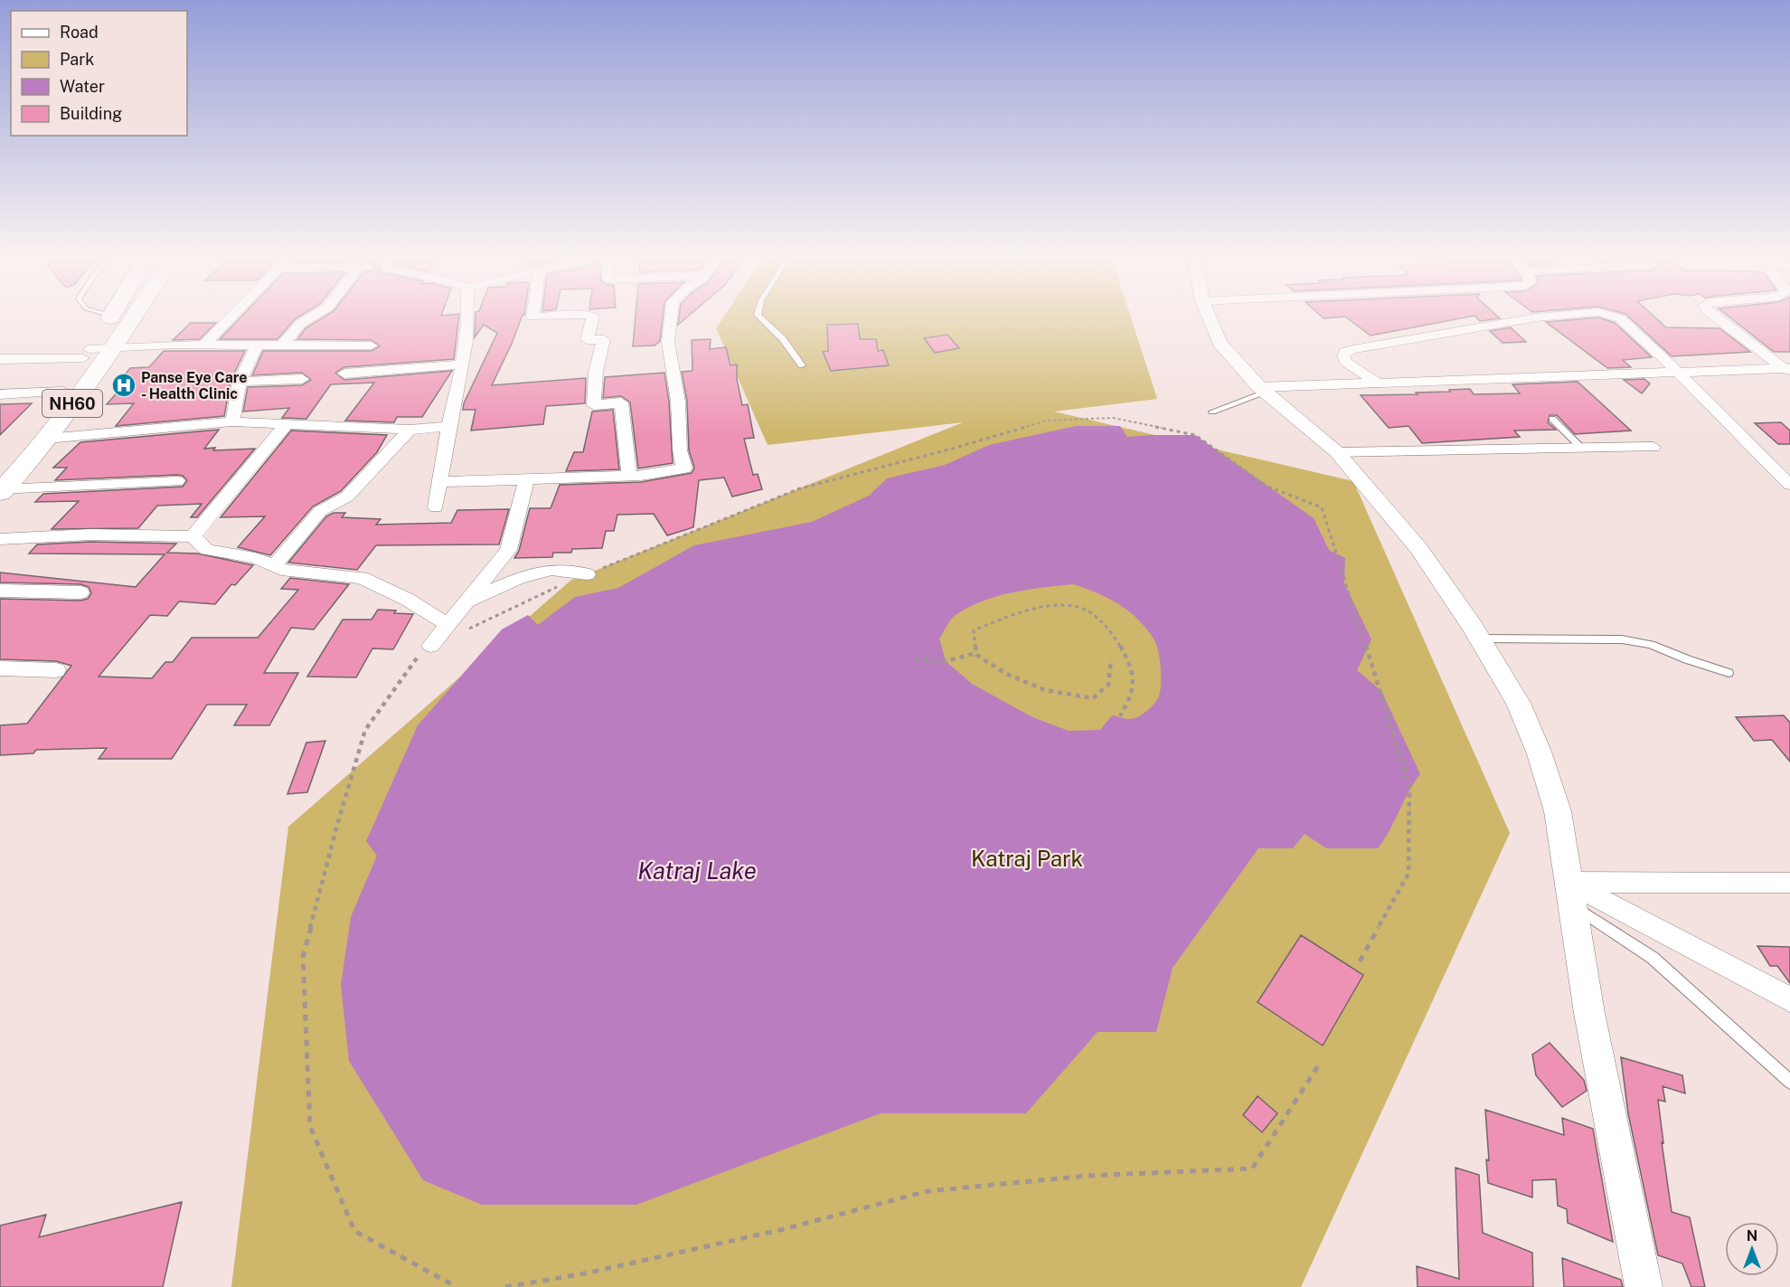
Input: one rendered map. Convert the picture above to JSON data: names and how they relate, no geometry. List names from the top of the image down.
{
  "streets": {
    "highway": ["NH60"]
  },
  "water": ["Katraj Lake"],
  "parks": ["Katraj Park"],
  "places": {
    "hospital": ["Panse Eye Care - Health Clinic"]
  },
  "legend": [
    "Road",
    "Park",
    "Water",
    "Building"
  ],
  "north": "top"
}
